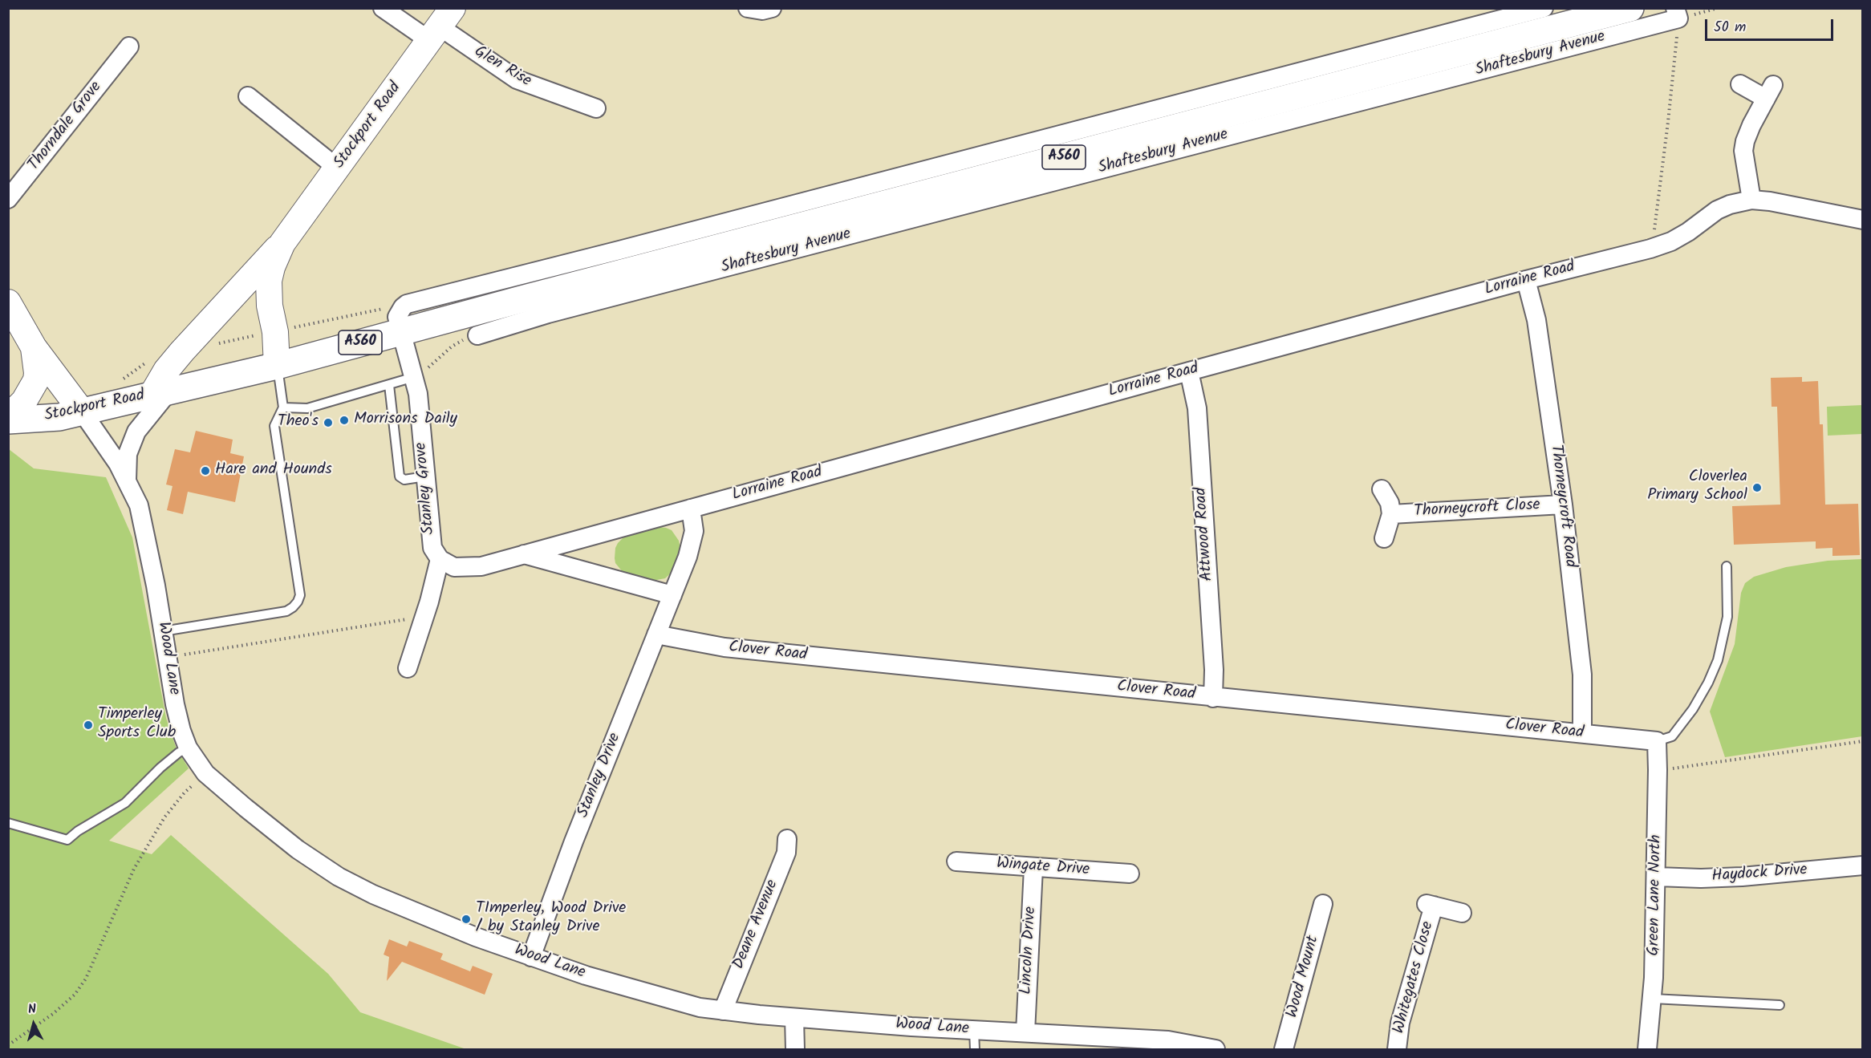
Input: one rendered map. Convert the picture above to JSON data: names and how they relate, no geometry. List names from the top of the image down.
{
  "streets": {
    "highway": ["Shaftesbury Avenue", "Stockport Road", "A560"],
    "street": [
      "Glen Rise",
      "Thorndale Grove",
      "Lorraine Road",
      "Stanley Grove",
      "Thorneycroft Road",
      "Thorneycroft Close",
      "Attwood Road",
      "Clover Road",
      "Wood Lane",
      "Stanley Drive",
      "Wingate Drive",
      "Haydock Drive",
      "Green Lane North",
      "Deane Avenue",
      "Lincoln Drive",
      "Wood Mount",
      "Whitegates Close"
    ]
  },
  "crossings": [
    ["Shaftesbury Avenue", "Stockport Road"],
    ["Shaftesbury Avenue", "Stanley Grove"],
    ["Glen Rise", "Stockport Road"],
    ["Stockport Road", "Wood Lane"],
    ["Lorraine Road", "Stanley Grove"],
    ["Lorraine Road", "Thorneycroft Road"],
    ["Lorraine Road", "Attwood Road"],
    ["Lorraine Road", "Stanley Drive"],
    ["Thorneycroft Road", "Thorneycroft Close"],
    ["Thorneycroft Road", "Clover Road"],
    ["Attwood Road", "Clover Road"],
    ["Clover Road", "Stanley Drive"],
    ["Clover Road", "Green Lane North"],
    ["Wood Lane", "Stanley Drive"],
    ["Wood Lane", "Deane Avenue"],
    ["Wood Lane", "Lincoln Drive"],
    ["Wingate Drive", "Lincoln Drive"],
    ["Haydock Drive", "Green Lane North"]
  ],
  "places": [
    "Morrisons Daily",
    "Theo's",
    "Hare and Hounds",
    "Cloverlea Primary School",
    "Timperley Sports Club",
    "TImperley, Wood Drive / by Stanley Drive"
  ],
  "scale_bar": "50 m",
  "north": "top"
}
